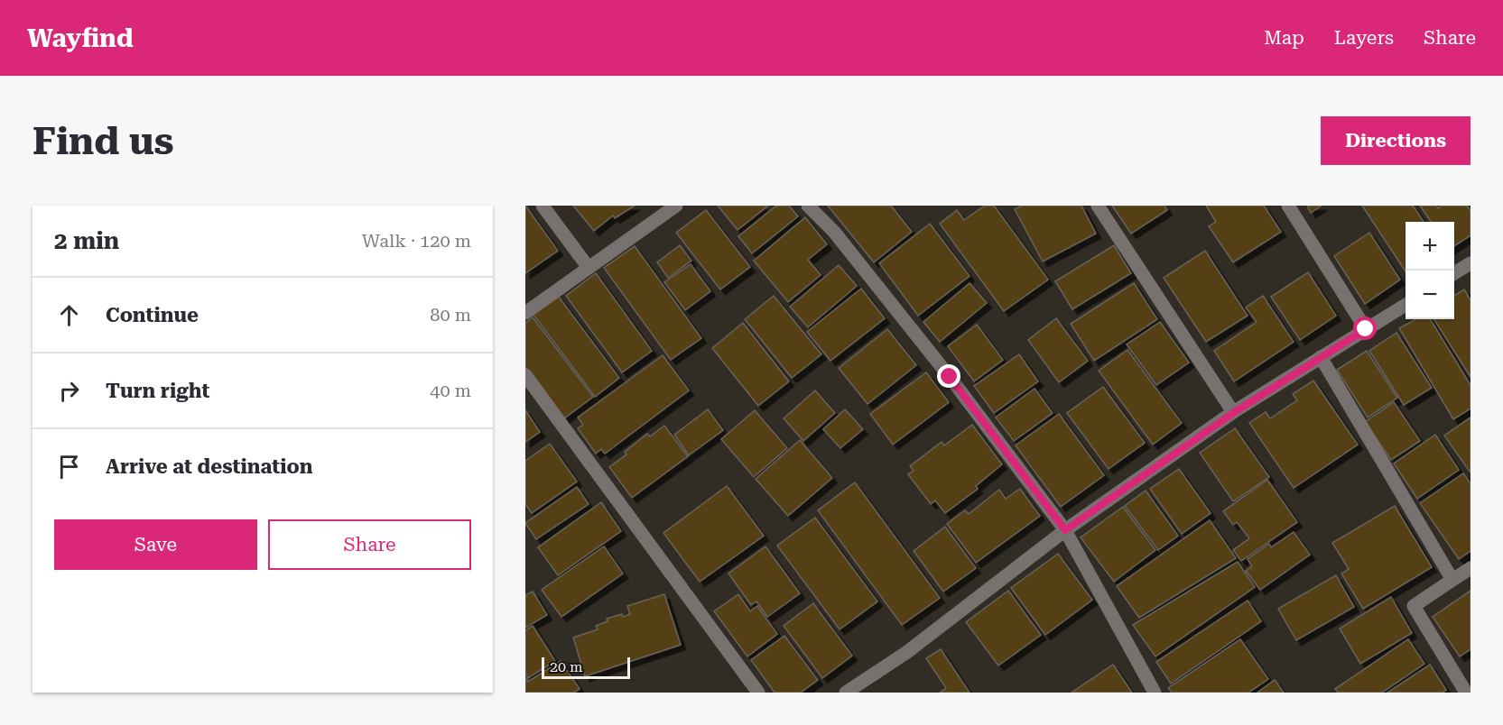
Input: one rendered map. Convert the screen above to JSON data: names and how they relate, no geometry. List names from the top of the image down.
{
  "scale_bar": "20 m",
  "page": {
    "header": "Wayfind",
    "nav": ["Map", "Layers", "Share"],
    "buttons": [
      "Directions",
      ["Save", "Share"]
    ],
    "title": "Find us",
    "heading": ["2 min", "Walk · 120 m"],
    "map_buttons": ["+", "−"],
    "list": [
      ["Continue", "80 m"],
      ["Turn right", "40 m"],
      "Arrive at destination"
    ],
    "scale": "20 m"
  }
}
